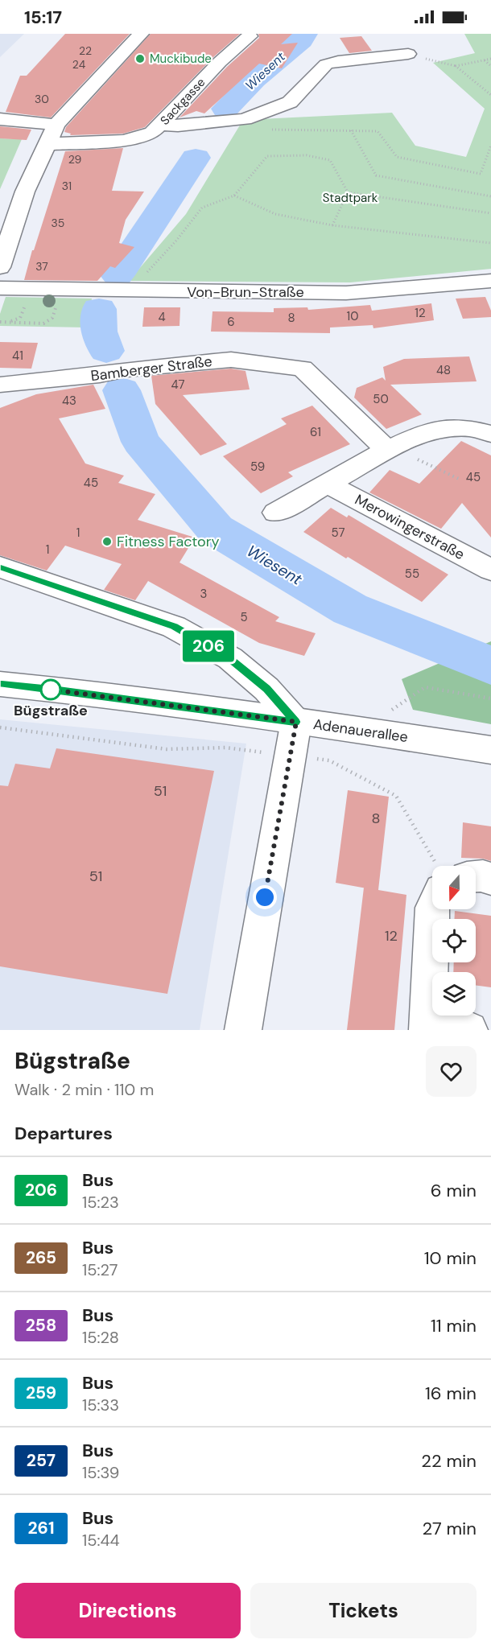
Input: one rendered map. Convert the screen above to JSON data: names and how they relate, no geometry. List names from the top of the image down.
{
  "streets": {
    "street": [
      "Sackgasse",
      "Von-Brun-Straße",
      "Bamberger Straße",
      "Merowingerstraße",
      "Adenauerallee"
    ]
  },
  "water": ["Wiesent"],
  "parks": ["Stadtpark"],
  "places": ["Muckibude", "Fitness Factory", "Bügstraße"],
  "lines": ["bus line 206"],
  "house_numbers": [
    "22",
    "24",
    "30",
    "29",
    "31",
    "35",
    "37",
    "12",
    "10",
    "4",
    "8",
    "6",
    "41",
    "48",
    "47",
    "50",
    "43",
    "61",
    "59",
    "45",
    "45",
    "1",
    "57",
    "1",
    "55",
    "3",
    "5",
    "51",
    "8",
    "51",
    "12"
  ],
  "north": "bottom",
  "page": {
    "status": "15:17",
    "on_map": "206",
    "heading": [
      ["Bügstraße", "Walk · 2 min · 110 m"],
      "Departures"
    ],
    "list": [
      {
        "mark": "206",
        "name": "Bus",
        "note": "15:23",
        "value": "6 min"
      },
      {
        "mark": "265",
        "name": "Bus",
        "note": "15:27",
        "value": "10 min"
      },
      {
        "mark": "258",
        "name": "Bus",
        "note": "15:28",
        "value": "11 min"
      },
      {
        "mark": "259",
        "name": "Bus",
        "note": "15:33",
        "value": "16 min"
      },
      {
        "mark": "257",
        "name": "Bus",
        "note": "15:39",
        "value": "22 min"
      },
      {
        "mark": "261",
        "name": "Bus",
        "note": "15:44",
        "value": "27 min"
      }
    ],
    "buttons": ["Directions", "Tickets"]
  }
}
